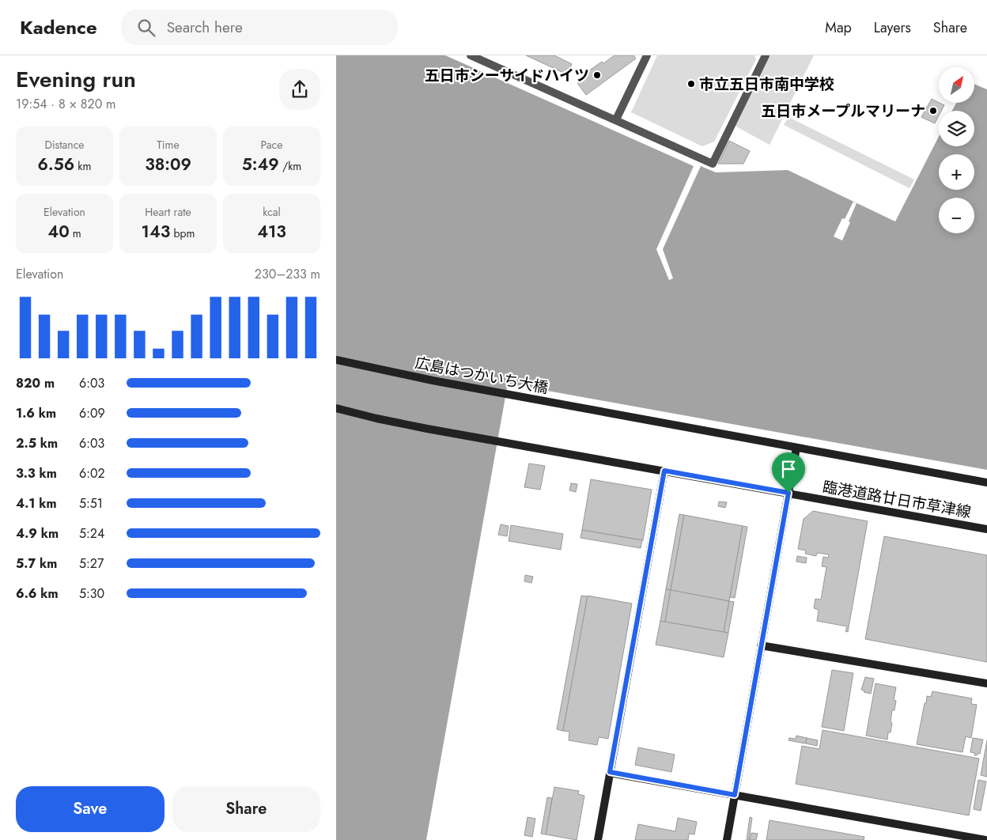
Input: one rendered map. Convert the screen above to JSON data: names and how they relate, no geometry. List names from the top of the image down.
{
  "streets": {
    "street": ["広島はつかいち大橋", "臨港道路廿日市草津線"]
  },
  "places": ["五日市シーサイドハイツ", "市立五日市南中学校", "五日市メープルマリーナ"],
  "north": "top right",
  "page": {
    "header": "Kadence",
    "search": "Search here",
    "nav": ["Map", "Layers", "Share"],
    "heading": ["Evening run", "19:54 · 8 × 820 m"],
    "map_buttons": ["+", "−"],
    "stats": [
      ["Distance", "6.56 km"],
      ["Time", "38:09"],
      ["Pace", "5:49 /km"],
      ["Elevation", "40 m"],
      ["Heart rate", "143 bpm"],
      ["kcal", "413"]
    ],
    "chart": ["Elevation", "230–233 m"],
    "list": [
      {
        "name": "820 m",
        "note": "6:03"
      },
      {
        "name": "1.6 km",
        "note": "6:09"
      },
      {
        "name": "2.5 km",
        "note": "6:03"
      },
      {
        "name": "3.3 km",
        "note": "6:02"
      },
      {
        "name": "4.1 km",
        "note": "5:51"
      },
      {
        "name": "4.9 km",
        "note": "5:24"
      },
      {
        "name": "5.7 km",
        "note": "5:27"
      },
      {
        "name": "6.6 km",
        "note": "5:30"
      }
    ],
    "buttons": ["Save", "Share"]
  }
}
